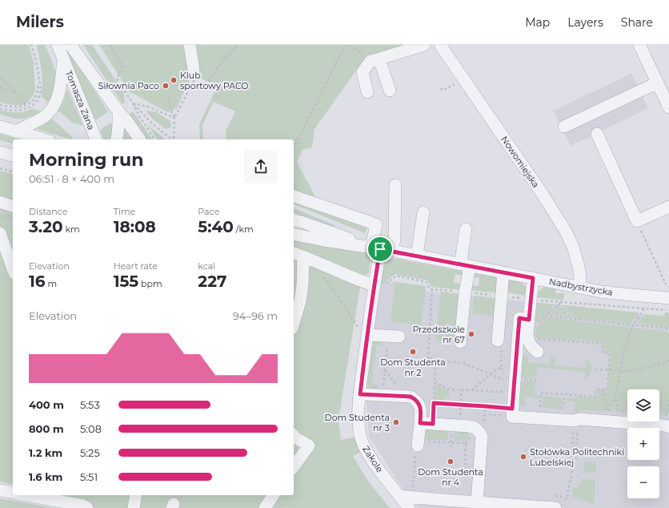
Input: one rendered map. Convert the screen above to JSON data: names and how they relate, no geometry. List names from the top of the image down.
{
  "streets": {
    "street": [
      "Tomasza Zana",
      "Nowomiejska",
      "Nadbystrzycka",
      "Zakole"
    ]
  },
  "crossings": [
    ["Nowomiejska", "Nadbystrzycka"],
    ["Nadbystrzycka", "Zakole"]
  ],
  "places": [
    "Klub sportowy PACO",
    "Siłownia Paco",
    "Przedszkole nr 67",
    "Dom Studenta nr 2",
    "Dom Studenta nr 3",
    "Stołówka Politechniki Lubelskiej",
    "Dom Studenta nr 4"
  ],
  "page": {
    "header": "Milers",
    "nav": ["Map", "Layers", "Share"],
    "heading": ["Morning run", "06:51 · 8 × 400 m"],
    "stats": [
      ["Distance", "3.20 km"],
      ["Time", "18:08"],
      ["Pace", "5:40 /km"],
      ["Elevation", "16 m"],
      ["Heart rate", "155 bpm"],
      ["kcal", "227"]
    ],
    "chart": ["Elevation", "94–96 m"],
    "map_buttons": ["+", "−"],
    "list": [
      {
        "name": "400 m",
        "note": "5:53"
      },
      {
        "name": "800 m",
        "note": "5:08"
      },
      {
        "name": "1.2 km",
        "note": "5:25"
      },
      {
        "name": "1.6 km",
        "note": "5:51"
      }
    ]
  }
}
